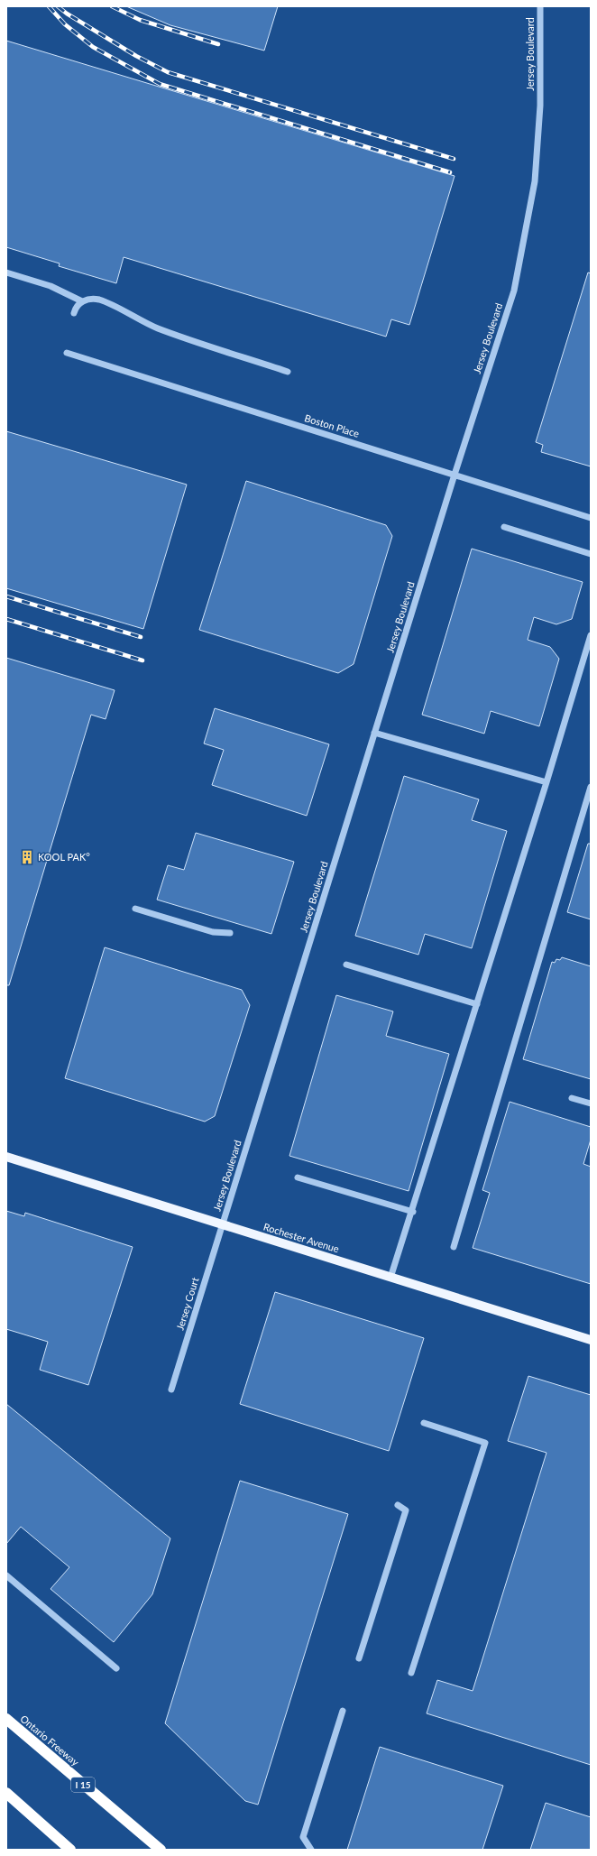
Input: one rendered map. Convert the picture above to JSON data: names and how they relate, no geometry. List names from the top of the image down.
{
  "streets": {
    "highway": ["Ontario Freeway", "I 15"],
    "main road": ["Rochester Avenue"],
    "street": ["Jersey Boulevard", "Boston Place", "Jersey Court"]
  },
  "crossings": [
    ["Jersey Boulevard", "Boston Place"],
    ["Jersey Boulevard", "Rochester Avenue"],
    ["Jersey Boulevard", "Jersey Court"],
    ["Rochester Avenue", "Jersey Court"]
  ],
  "places": {
    "building": ["KOOL PAK°"]
  }
}
